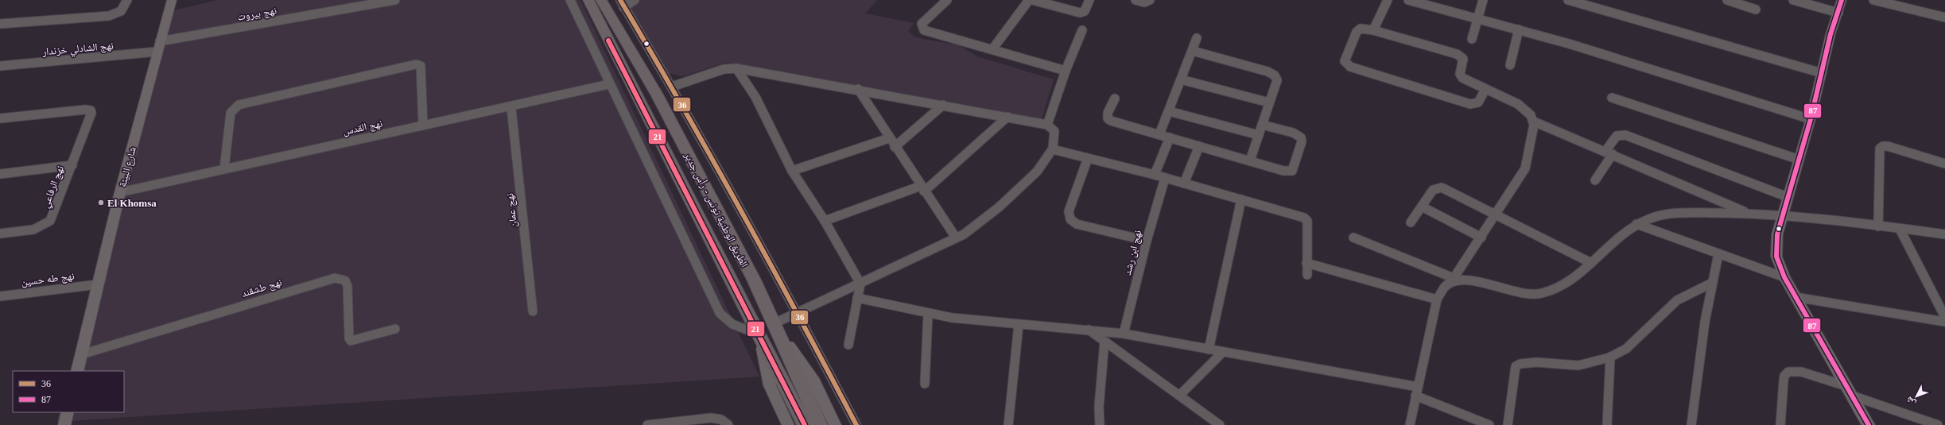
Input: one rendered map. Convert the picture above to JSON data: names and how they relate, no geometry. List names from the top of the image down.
{
  "streets": {
    "highway": ["الطريق الوطنية تونس - رأس جدير"],
    "main road": ["شارع البيئة"],
    "street": [
      "نهج بيروت",
      "نهج الشادلي خزندار",
      "نهج القدس",
      "نهج الرفاعي",
      "نهج عمان",
      "نهج ابن رشد",
      "نهج طه حسين",
      "نهج طشقند"
    ]
  },
  "crossings": [
    ["نهج بيروت", "نهج الشادلي خزندار"],
    ["نهج بيروت", "شارع البيئة"],
    ["نهج الشادلي خزندار", "شارع البيئة"],
    ["نهج القدس", "شارع البيئة"],
    ["نهج القدس", "نهج عمان"],
    ["شارع البيئة", "نهج طه حسين"],
    ["شارع البيئة", "نهج طشقند"]
  ],
  "places": ["El Khomsa"],
  "lines": ["transit line 36", "transit line 87", "transit line 21"],
  "legend": ["36", "87"],
  "north": "bottom left"
}
